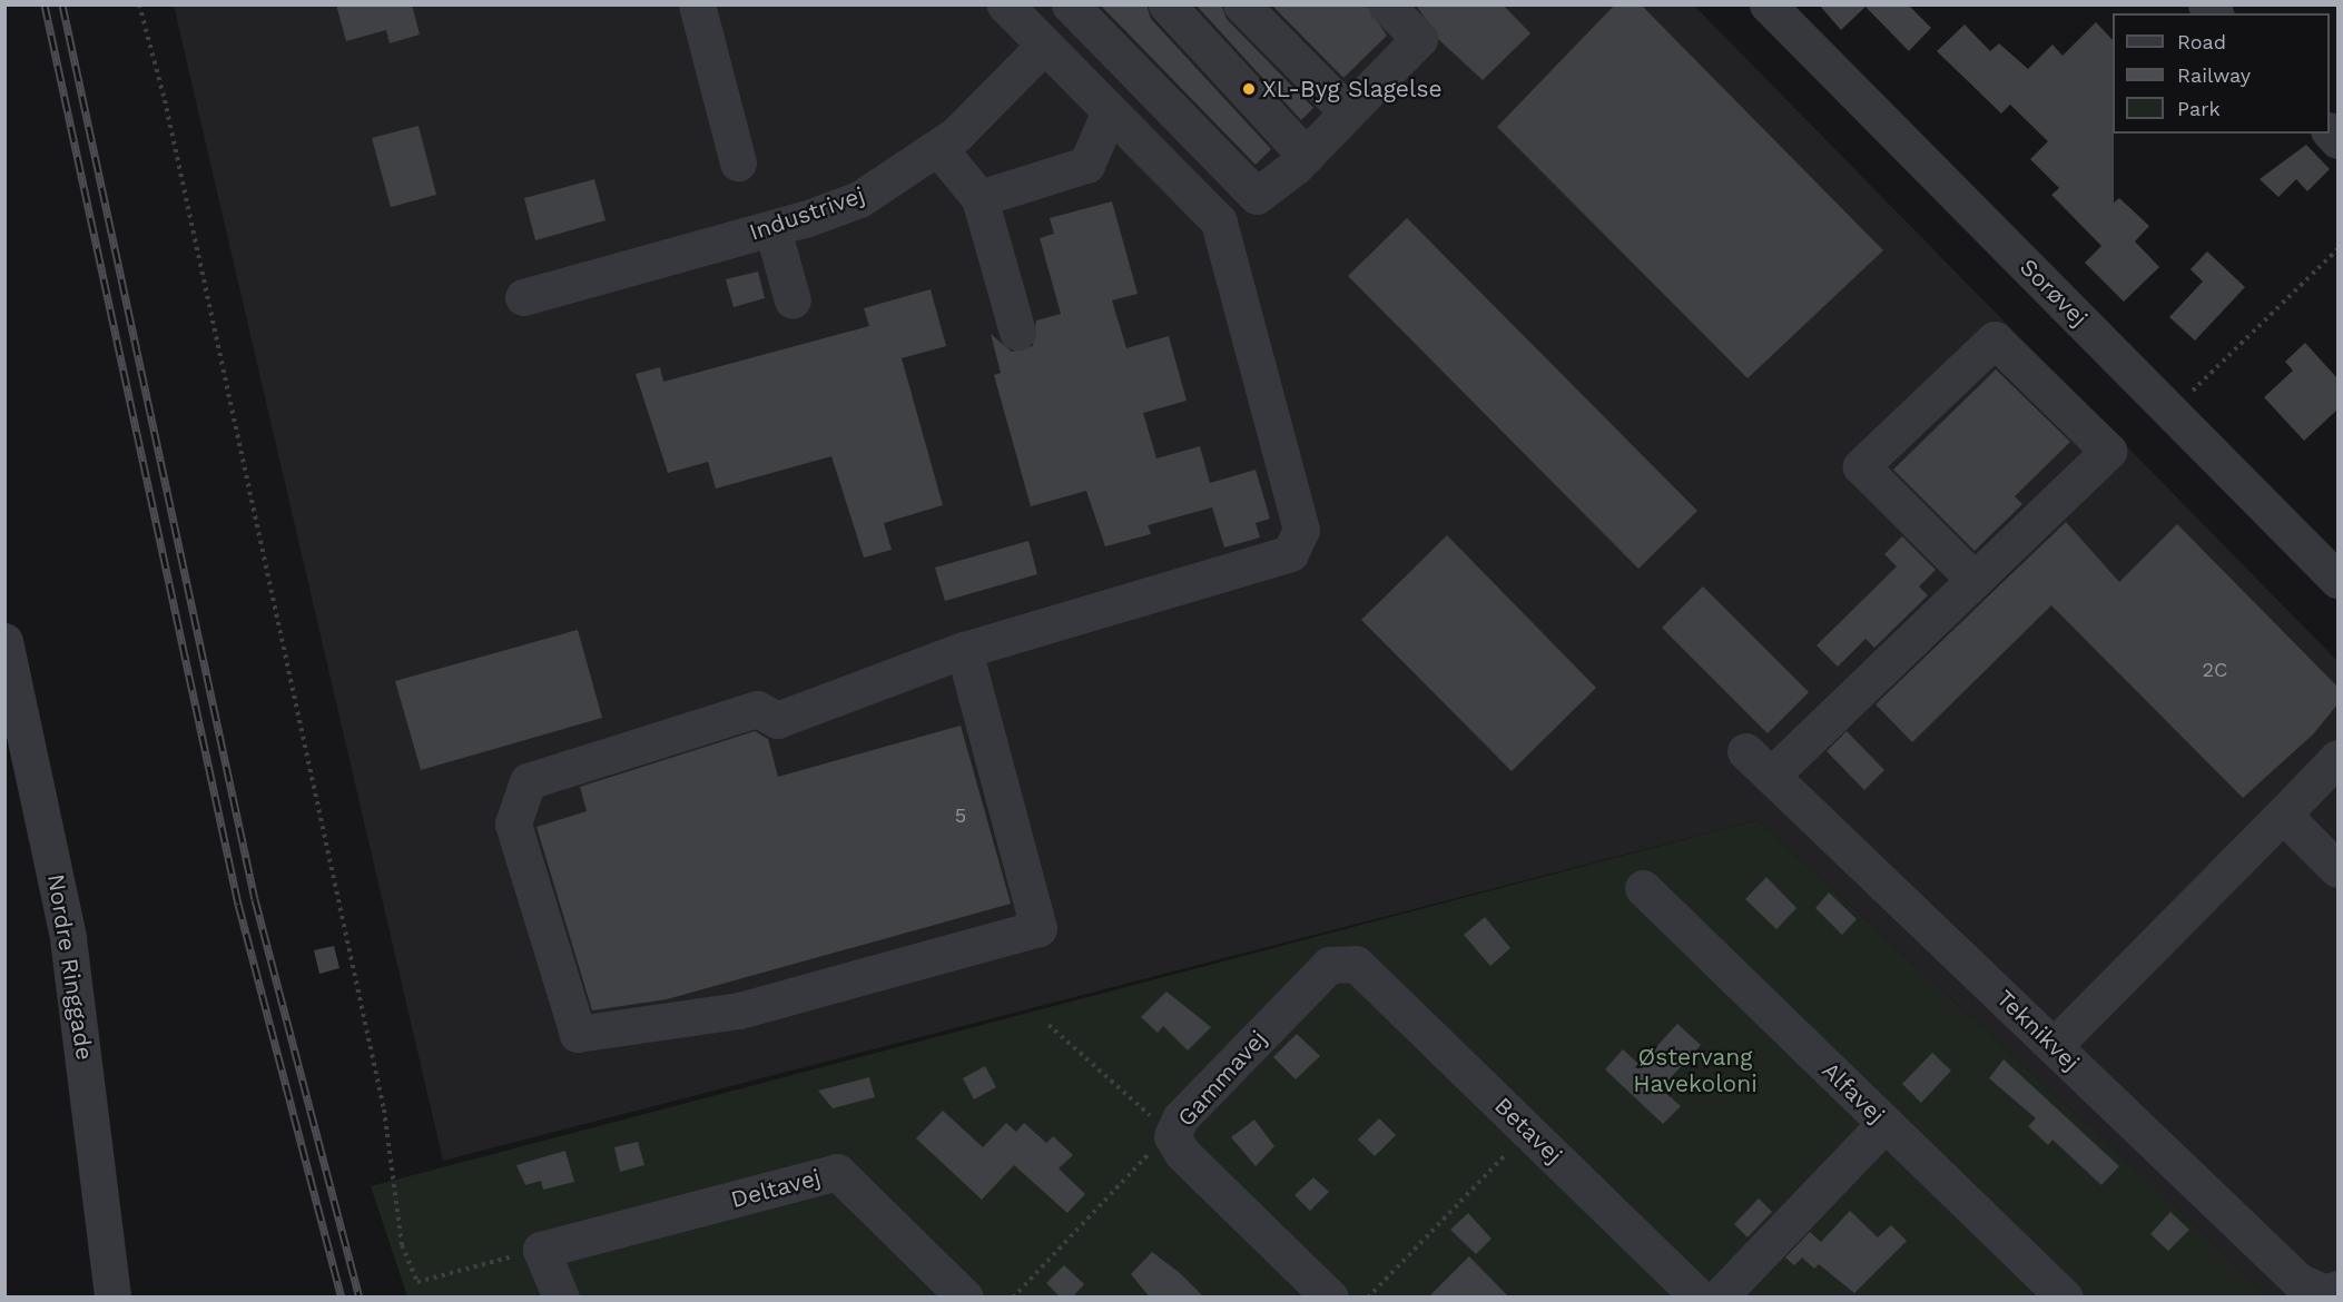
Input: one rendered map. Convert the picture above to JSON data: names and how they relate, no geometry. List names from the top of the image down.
{
  "streets": {
    "street": [
      "Industrivej",
      "Sorøvej",
      "Nordre Ringgade",
      "Teknikvej",
      "Gammavej",
      "Alfavej",
      "Betavej",
      "Deltavej"
    ]
  },
  "crossings": [
    ["Gammavej", "Betavej"]
  ],
  "parks": ["Østervang Havekoloni"],
  "places": ["XL-Byg Slagelse"],
  "house_numbers": ["2C", "5"],
  "legend": ["Road", "Railway", "Park"]
}
